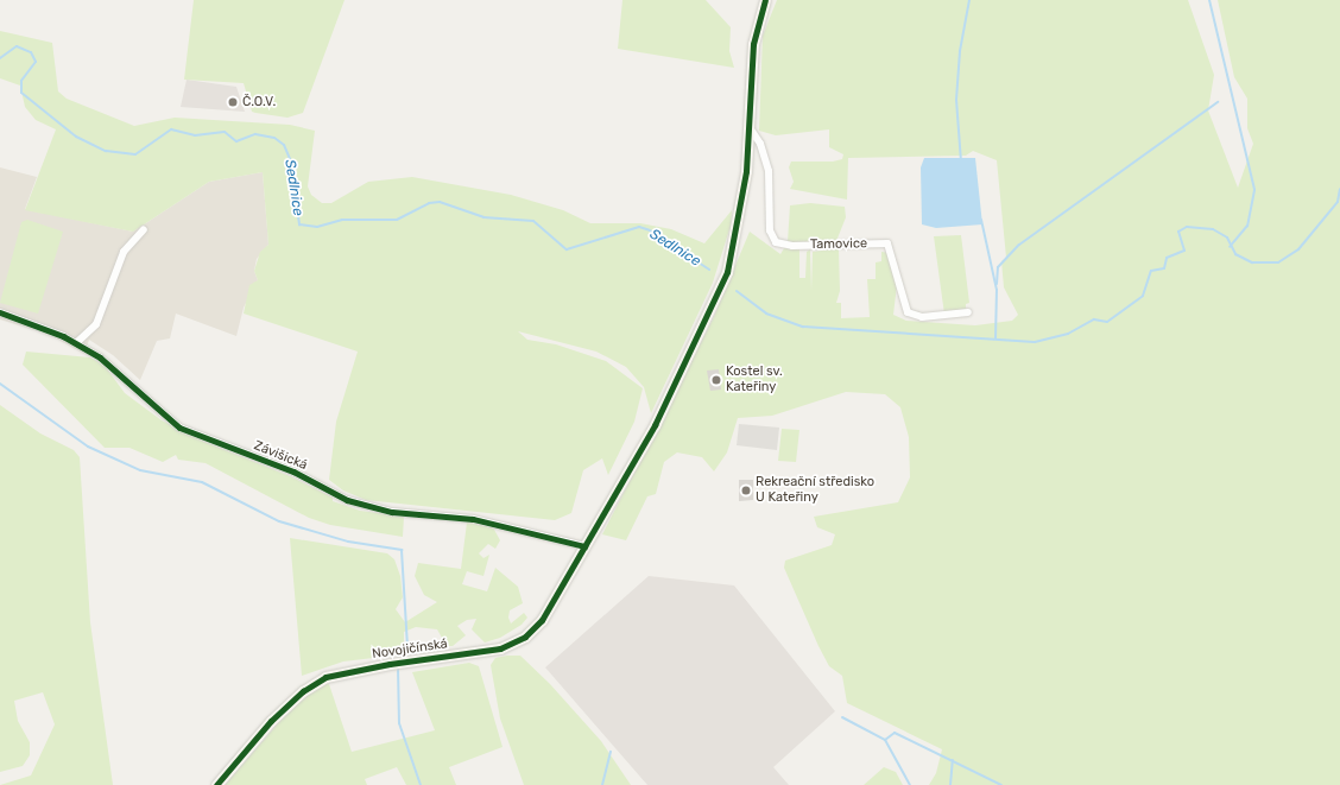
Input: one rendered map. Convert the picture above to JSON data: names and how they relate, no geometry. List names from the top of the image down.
{
  "streets": {
    "street": ["Tamovice", "Závišická", "Novojičínská"]
  },
  "crossings": [
    ["Tamovice", "Novojičínská"],
    ["Závišická", "Novojičínská"]
  ],
  "water": ["Sedlnice"],
  "places": ["Č.O.V.", "Kostel sv. Kateřiny", "Rekreační středisko U Kateřiny"]
}
